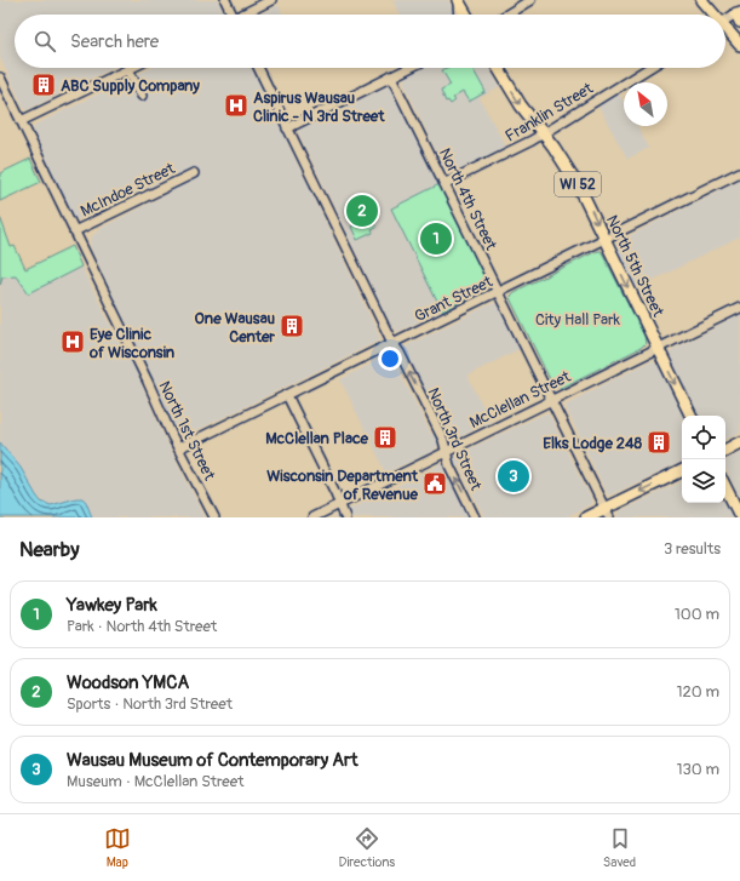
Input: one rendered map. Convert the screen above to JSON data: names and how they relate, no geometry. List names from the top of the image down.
{
  "streets": {
    "main road": ["WI 52", "North 5th Street"],
    "street": [
      "Franklin Street",
      "McIndoe Street",
      "North 4th Street",
      "Grant Street",
      "McClellan Street",
      "North 1st Street",
      "North 3rd Street"
    ]
  },
  "crossings": [
    ["Franklin Street", "North 4th Street"],
    ["Franklin Street", "North 5th Street"],
    ["McIndoe Street", "North 1st Street"],
    ["North 4th Street", "Grant Street"],
    ["North 4th Street", "McClellan Street"],
    ["North 5th Street", "Grant Street"],
    ["North 5th Street", "McClellan Street"],
    ["Grant Street", "North 1st Street"],
    ["Grant Street", "North 3rd Street"],
    ["McClellan Street", "North 3rd Street"]
  ],
  "one_way": ["North 5th Street", "North 3rd Street"],
  "parks": ["City Hall Park"],
  "places": {
    "building": [
      "ABC Supply Company",
      "One Wausau Center",
      "McClellan Place",
      "Elks Lodge 248"
    ],
    "hospital": ["Aspirus Wausau Clinic - N 3rd Street", "Eye Clinic of Wisconsin"],
    "public building": ["Wisconsin Department of Revenue"]
  },
  "north": "top left",
  "page": {
    "search": "Search here",
    "pins": ["2", "1", "3"],
    "heading": ["Nearby", "3 results"],
    "list": [
      {
        "mark": "1",
        "name": "Yawkey Park",
        "note": "Park · North 4th Street",
        "value": "100 m"
      },
      {
        "mark": "2",
        "name": "Woodson YMCA",
        "note": "Sports · North 3rd Street",
        "value": "120 m"
      },
      {
        "mark": "3",
        "name": "Wausau Museum of Contemporary Art",
        "note": "Museum · McClellan Street",
        "value": "130 m"
      }
    ],
    "nav": ["Map", "Directions", "Saved"]
  }
}
